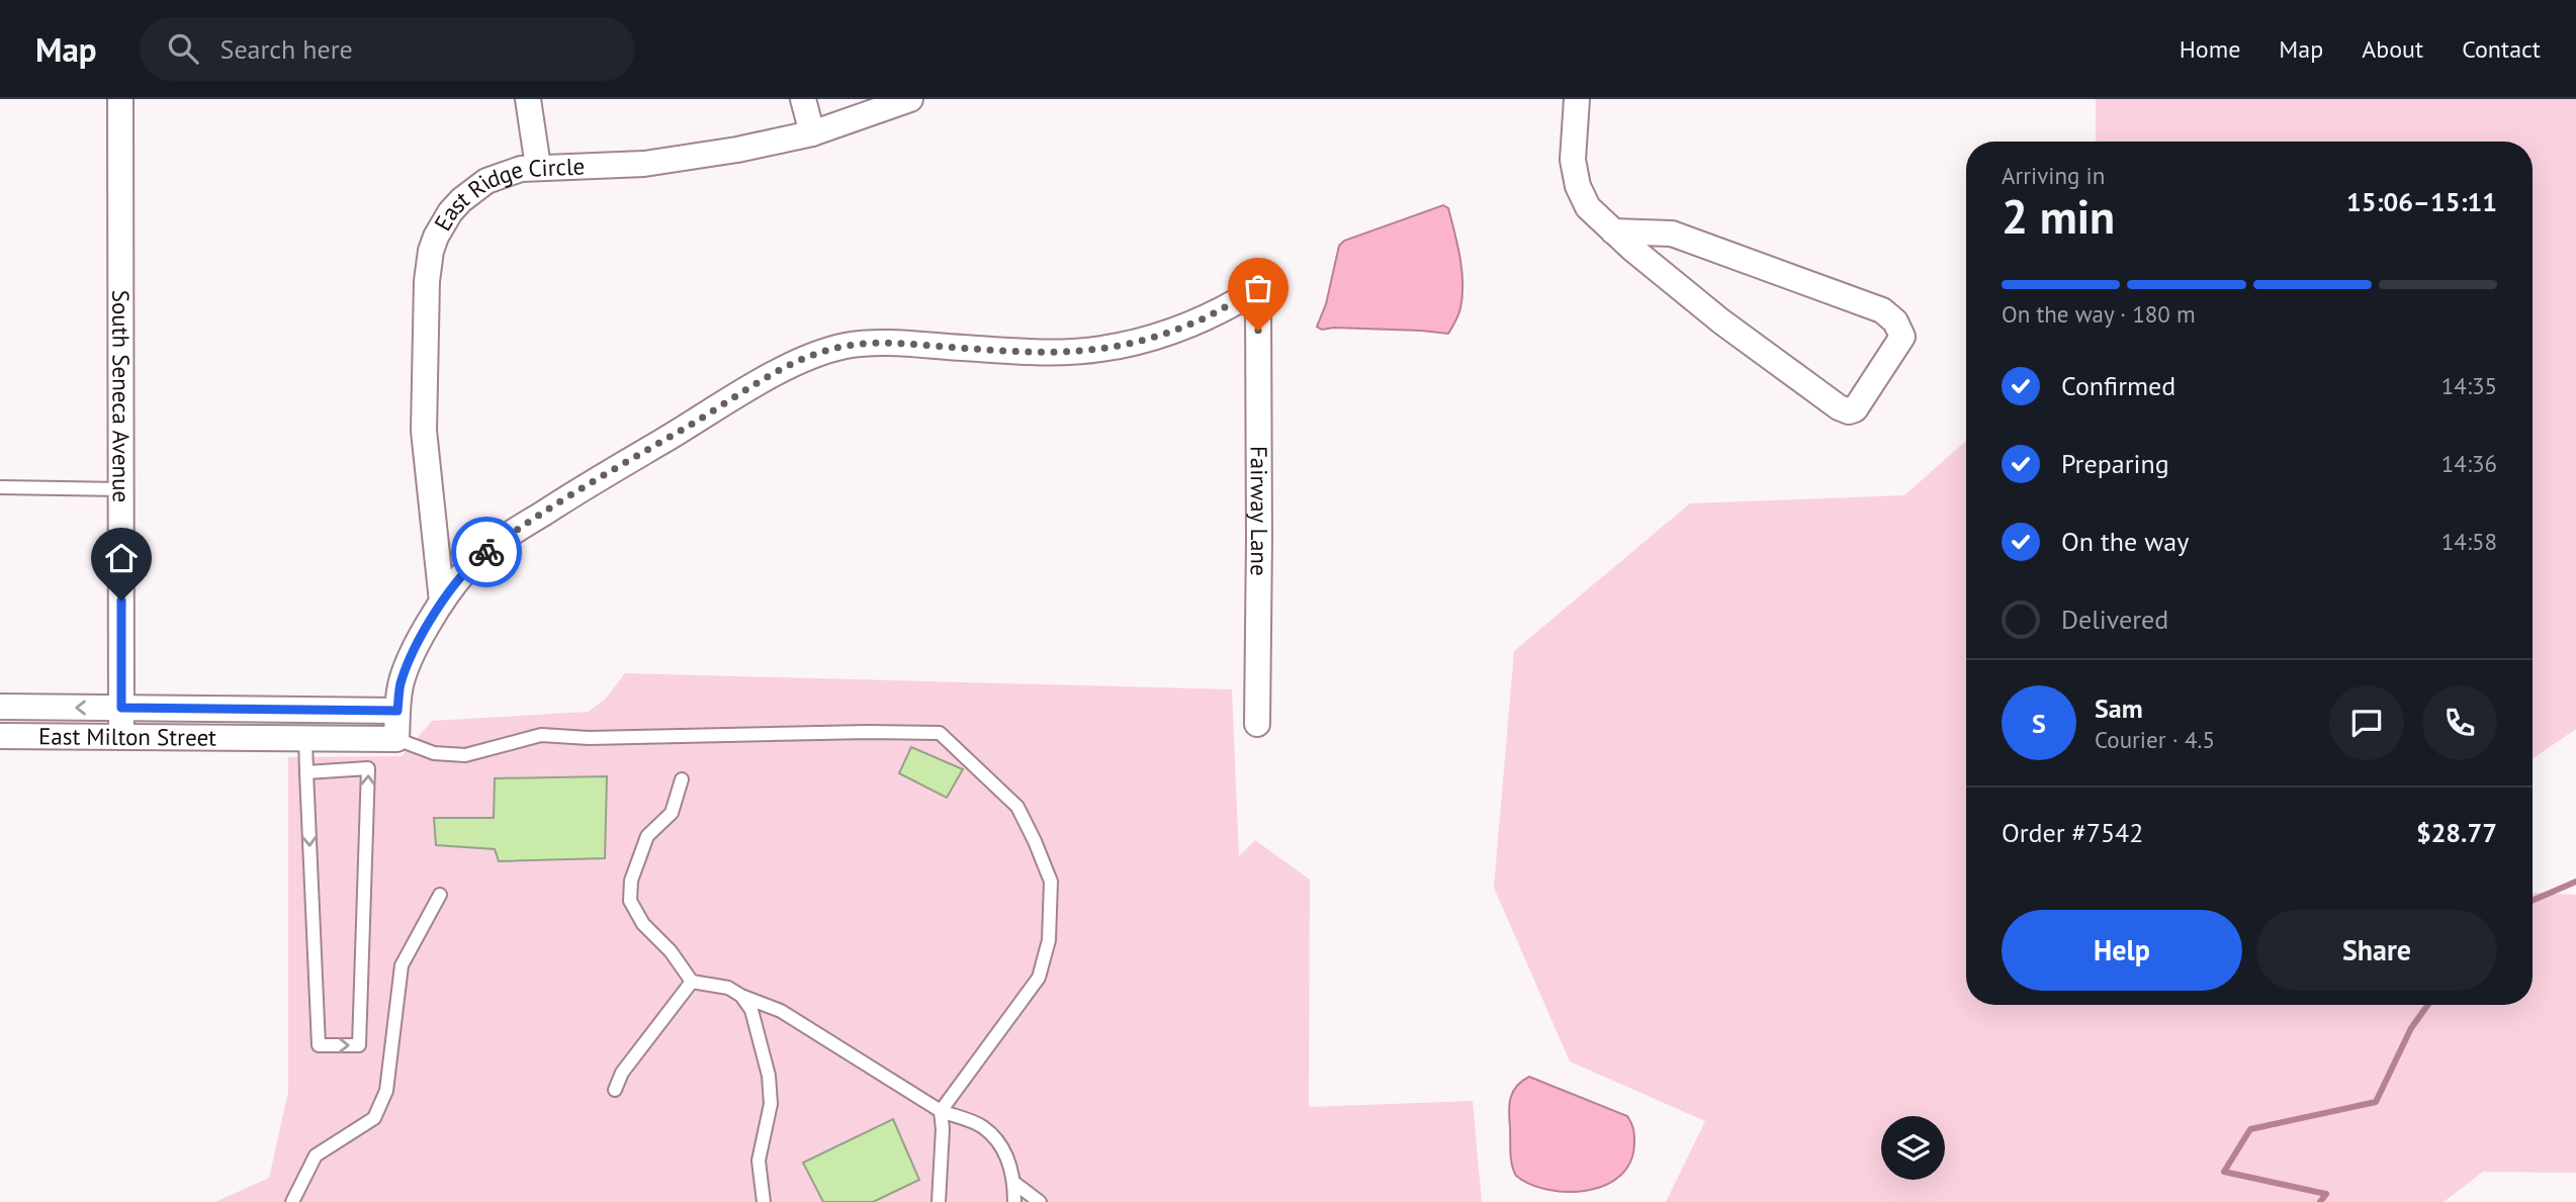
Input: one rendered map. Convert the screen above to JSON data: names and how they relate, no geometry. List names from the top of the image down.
{
  "streets": {
    "street": [
      "East Ridge Circle",
      "South Seneca Avenue",
      "Fairway Lane",
      "East Milton Street"
    ]
  },
  "crossings": [
    ["East Ridge Circle", "Fairway Lane"],
    ["South Seneca Avenue", "East Milton Street"]
  ],
  "page": {
    "header": "Map",
    "search": "Search here",
    "nav": [
      "Home",
      "Map",
      "About",
      "Contact"
    ],
    "heading": ["2 min", "Arriving in", "15:06–15:11"],
    "panel": [
      "Sam",
      "Courier · 4.5",
      "Order #7542",
      "$28.77"
    ],
    "bar": "On the way · 180 m",
    "list": [
      ["Confirmed", "14:35"],
      ["Preparing", "14:36"],
      ["On the way", "14:58"],
      "Delivered"
    ],
    "round": "S",
    "buttons": ["Help", "Share"]
  }
}
